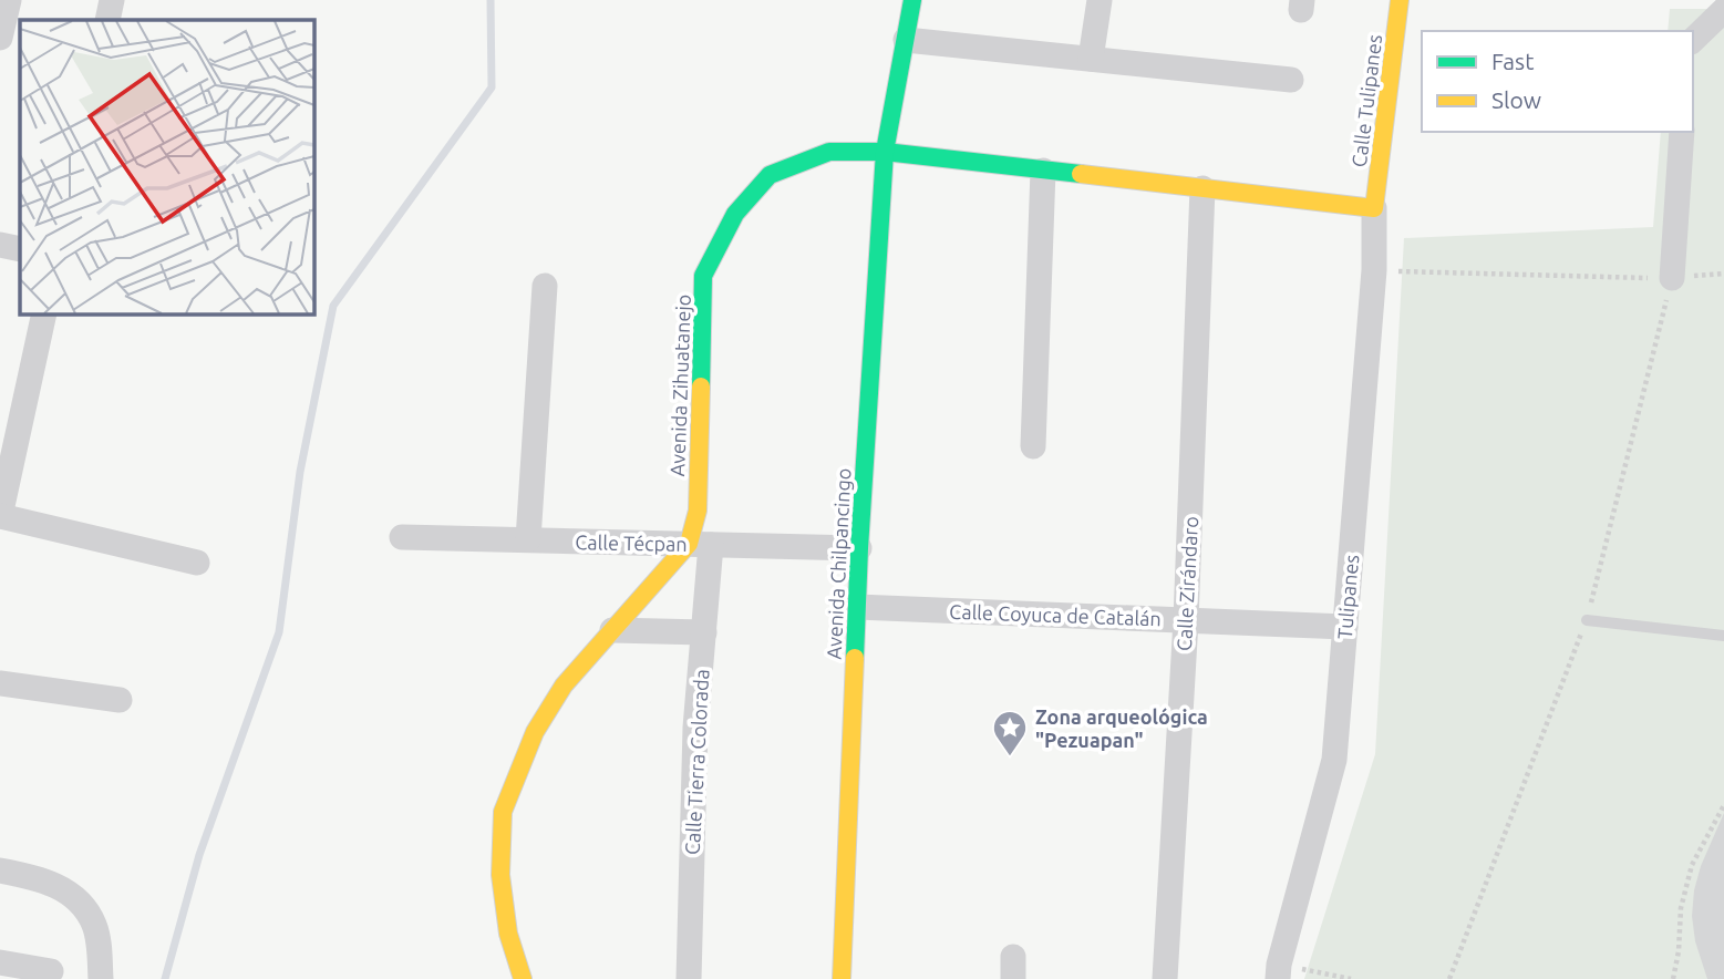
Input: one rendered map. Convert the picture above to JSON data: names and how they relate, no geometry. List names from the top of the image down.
{
  "streets": {
    "street": [
      "Calle Tulipanes",
      "Avenida Zihuatanejo",
      "Calle Técpan",
      "Avenida Chilpancingo",
      "Calle Zirándaro",
      "Tulipanes",
      "Calle Coyuca de Catalán",
      "Calle Tierra Colorada"
    ]
  },
  "crossings": [
    ["Calle Tulipanes", "Avenida Zihuatanejo"],
    ["Calle Tulipanes", "Tulipanes"],
    ["Avenida Zihuatanejo", "Calle Técpan"],
    ["Avenida Zihuatanejo", "Avenida Chilpancingo"],
    ["Avenida Zihuatanejo", "Calle Zirándaro"],
    ["Avenida Zihuatanejo", "Tulipanes"],
    ["Avenida Zihuatanejo", "Calle Tierra Colorada"],
    ["Calle Técpan", "Avenida Chilpancingo"],
    ["Calle Técpan", "Calle Tierra Colorada"],
    ["Avenida Chilpancingo", "Calle Coyuca de Catalán"],
    ["Calle Zirándaro", "Calle Coyuca de Catalán"],
    ["Tulipanes", "Calle Coyuca de Catalán"]
  ],
  "places": {
    "place": ["Zona arqueológica \"Pezuapan\""]
  },
  "legend": ["Fast", "Slow"]
}
